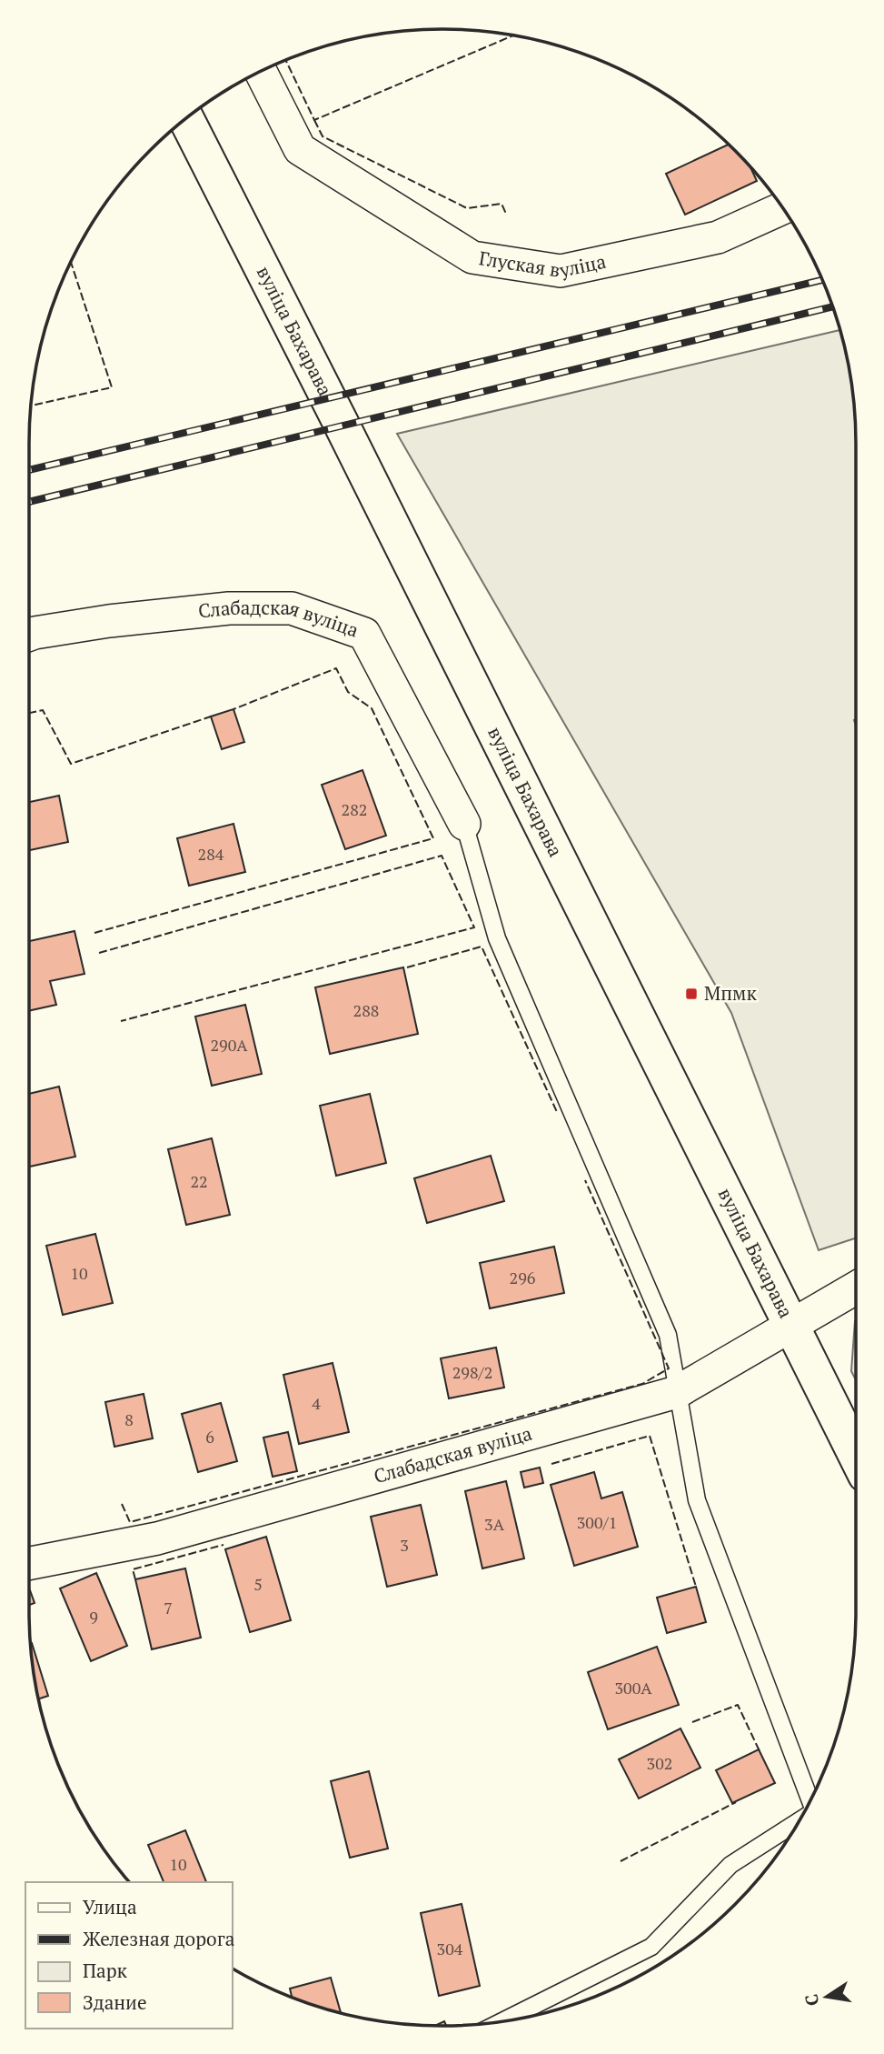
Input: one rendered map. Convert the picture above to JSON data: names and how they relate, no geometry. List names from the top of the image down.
{
  "streets": {
    "main road": ["вуліца Бахарава"],
    "street": ["Глуская вуліца", "Слабадская вуліца"]
  },
  "crossings": [
    ["вуліца Бахарава", "Слабадская вуліца"]
  ],
  "places": {
    "transit": ["Мпмк"]
  },
  "house_numbers": [
    "282",
    "284",
    "288",
    "290А",
    "22",
    "10",
    "296",
    "298/2",
    "4",
    "8",
    "6",
    "300/1",
    "3А",
    "3",
    "5",
    "7",
    "9",
    "300А",
    "302",
    "10",
    "304"
  ],
  "legend": [
    "Улица",
    "Железная дорога",
    "Парк",
    "Здание"
  ],
  "north": "left"
}
